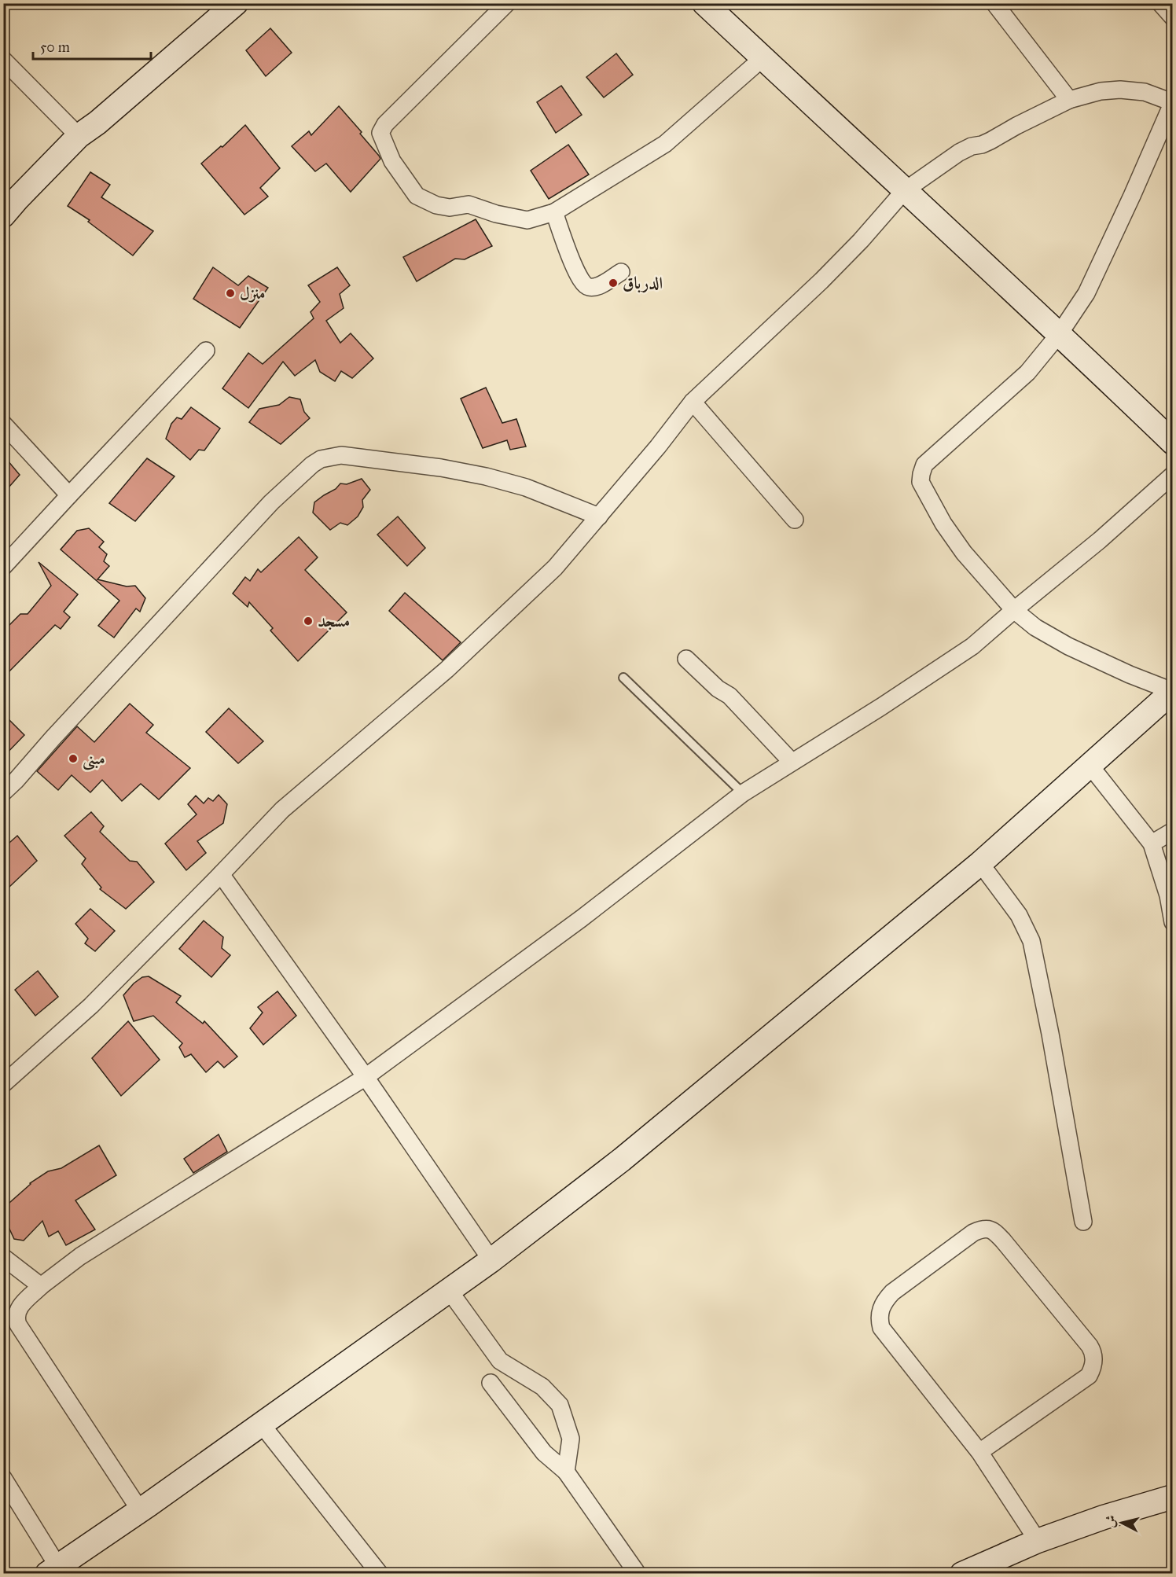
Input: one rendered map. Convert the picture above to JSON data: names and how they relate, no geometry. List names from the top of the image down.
{
  "places": [
    "الدرباق",
    "منزل",
    "مسجد",
    "مبنى"
  ],
  "scale_bar": "50 m",
  "north": "left"
}
